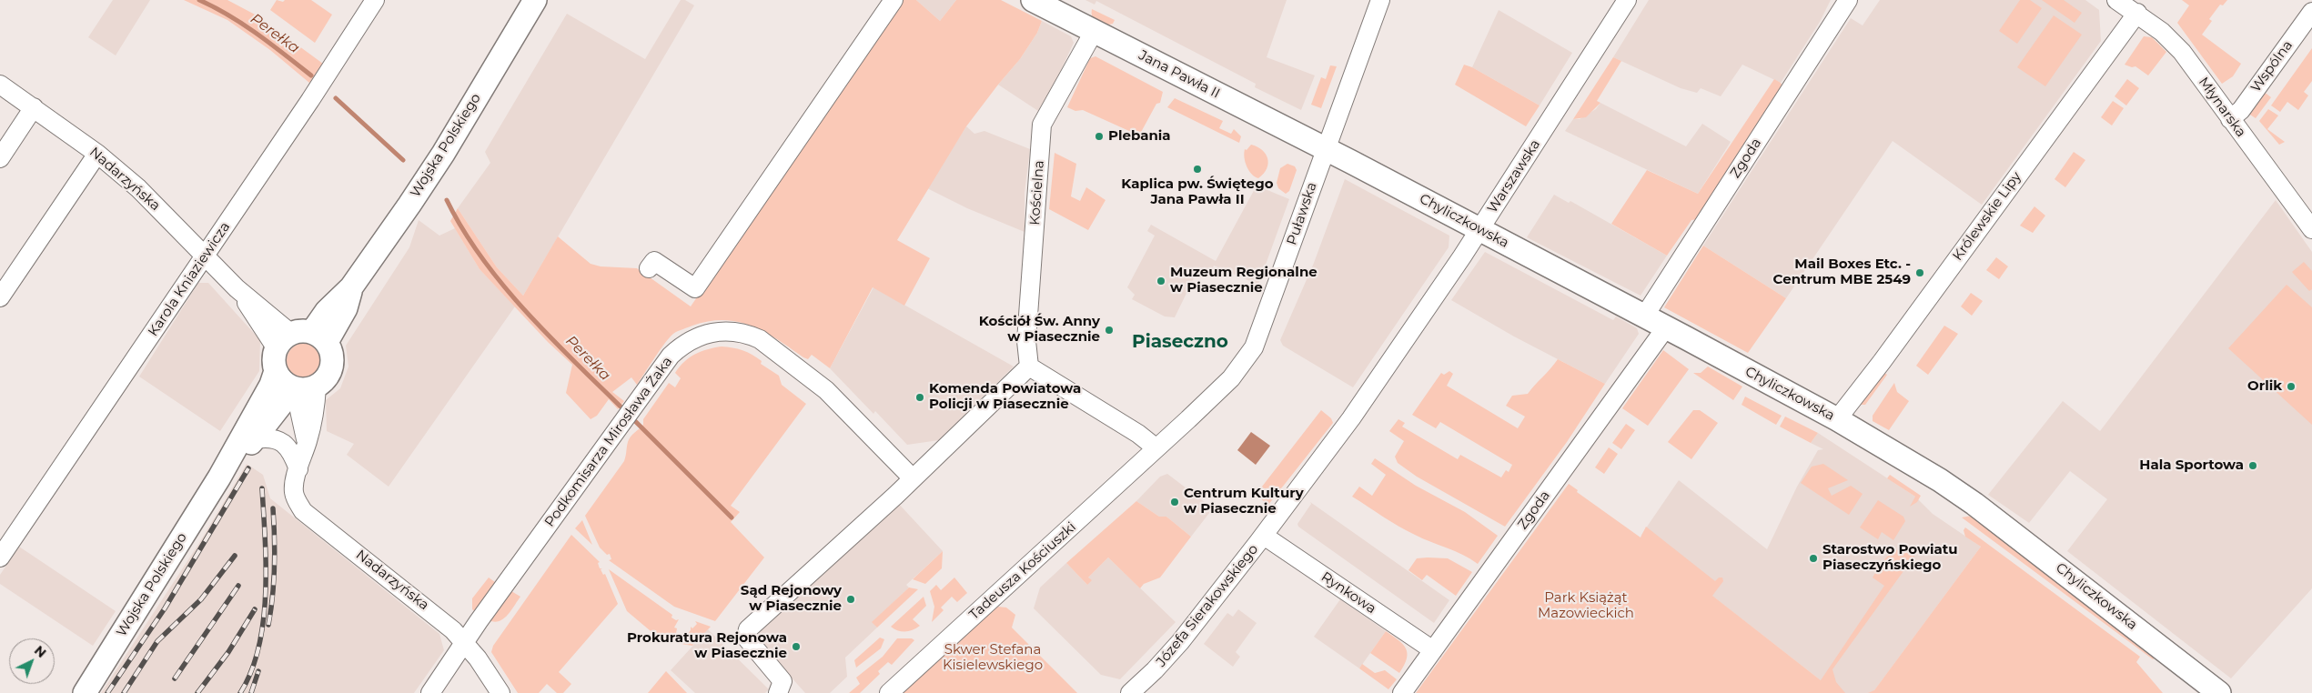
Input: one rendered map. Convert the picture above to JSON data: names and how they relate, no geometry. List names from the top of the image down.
{
  "streets": {
    "street": [
      "Wspólna",
      "Jana Pawła II",
      "Młynarska",
      "Wojska Polskiego",
      "Zgoda",
      "Warszawska",
      "Nadarzyńska",
      "Kościelna",
      "Puławska",
      "Królewskie Lipy",
      "Chyliczkowska",
      "Karola Kniaziewicza",
      "Podkomisarza Mirosława Żaka",
      "Tadeusza Kościuszki",
      "Rynkowa",
      "Józefa Sierakowskiego"
    ]
  },
  "crossings": [
    ["Wspólna", "Młynarska"],
    ["Jana Pawła II", "Kościelna"],
    ["Jana Pawła II", "Puławska"],
    ["Jana Pawła II", "Chyliczkowska"],
    ["Młynarska", "Królewskie Lipy"],
    ["Wojska Polskiego", "Nadarzyńska"],
    ["Zgoda", "Chyliczkowska"],
    ["Zgoda", "Rynkowa"],
    ["Warszawska", "Chyliczkowska"],
    ["Warszawska", "Józefa Sierakowskiego"],
    ["Nadarzyńska", "Karola Kniaziewicza"],
    ["Nadarzyńska", "Podkomisarza Mirosława Żaka"],
    ["Puławska", "Chyliczkowska"],
    ["Puławska", "Tadeusza Kościuszki"],
    ["Królewskie Lipy", "Chyliczkowska"],
    ["Rynkowa", "Józefa Sierakowskiego"]
  ],
  "districts": ["Piaseczno"],
  "water": ["Perełka"],
  "parks": ["Park Książąt Mazowieckich", "Skwer Stefana Kisielewskiego"],
  "places": [
    "Plebania",
    "Kaplica pw. Świętego Jana Pawła II",
    "Mail Boxes Etc. - Centrum MBE 2549",
    "Muzeum Regionalne w Piasecznie",
    "Kościół Św. Anny w Piasecznie",
    "Orlik",
    "Komenda Powiatowa Policji w Piasecznie",
    "Hala Sportowa",
    "Centrum Kultury w Piasecznie",
    "Starostwo Powiatu Piaseczyńskiego",
    "Sąd Rejonowy w Piasecznie",
    "Prokuratura Rejonowa w Piasecznie"
  ],
  "north": "top right"
}
